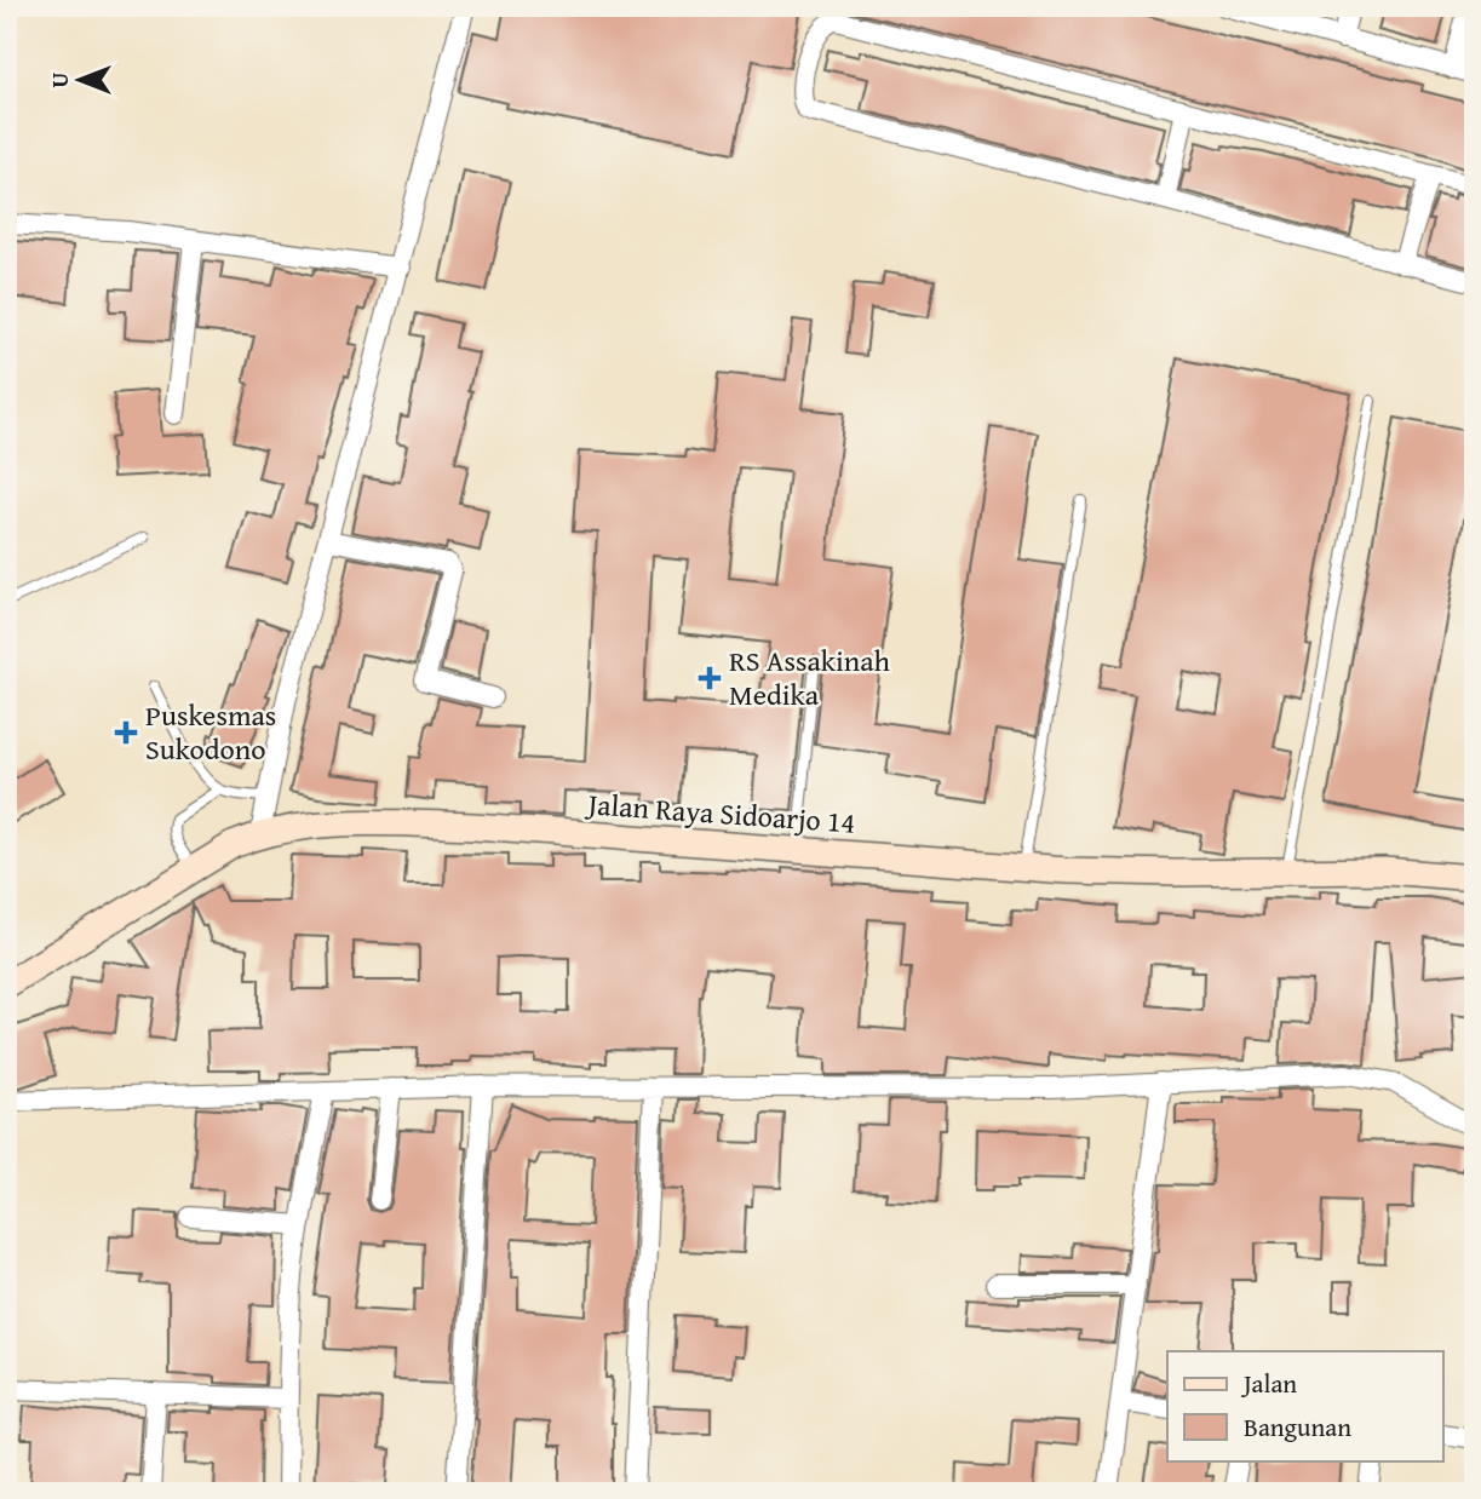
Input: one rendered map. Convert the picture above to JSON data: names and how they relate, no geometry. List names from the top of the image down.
{
  "streets": {
    "main road": ["Jalan Raya Sidoarjo 14"]
  },
  "places": {
    "health": ["RS Assakinah Medika", "Puskesmas Sukodono"]
  },
  "legend": ["Jalan", "Bangunan"],
  "north": "left"
}
